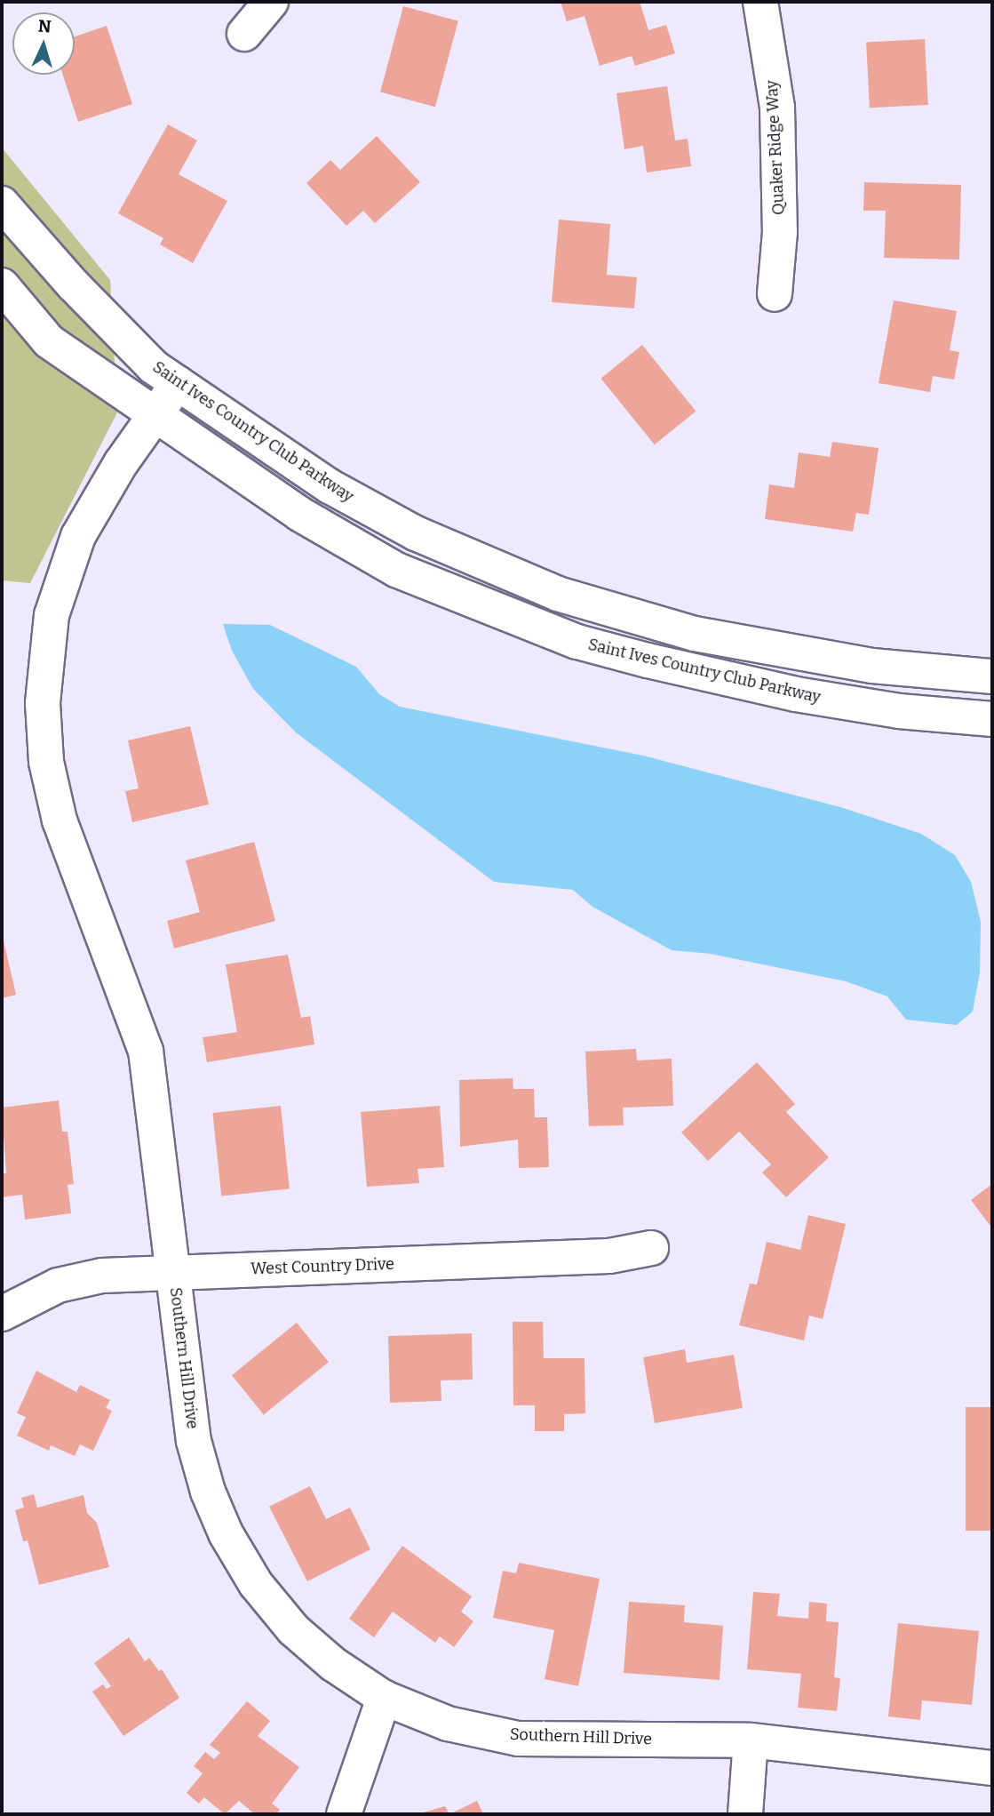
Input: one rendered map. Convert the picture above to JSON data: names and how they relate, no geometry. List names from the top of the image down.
{
  "streets": {
    "street": [
      "Quaker Ridge Way",
      "Saint Ives Country Club Parkway",
      "West Country Drive",
      "Southern Hill Drive"
    ]
  },
  "crossings": [
    ["Saint Ives Country Club Parkway", "Southern Hill Drive"],
    ["West Country Drive", "Southern Hill Drive"]
  ],
  "north": "top"
}
